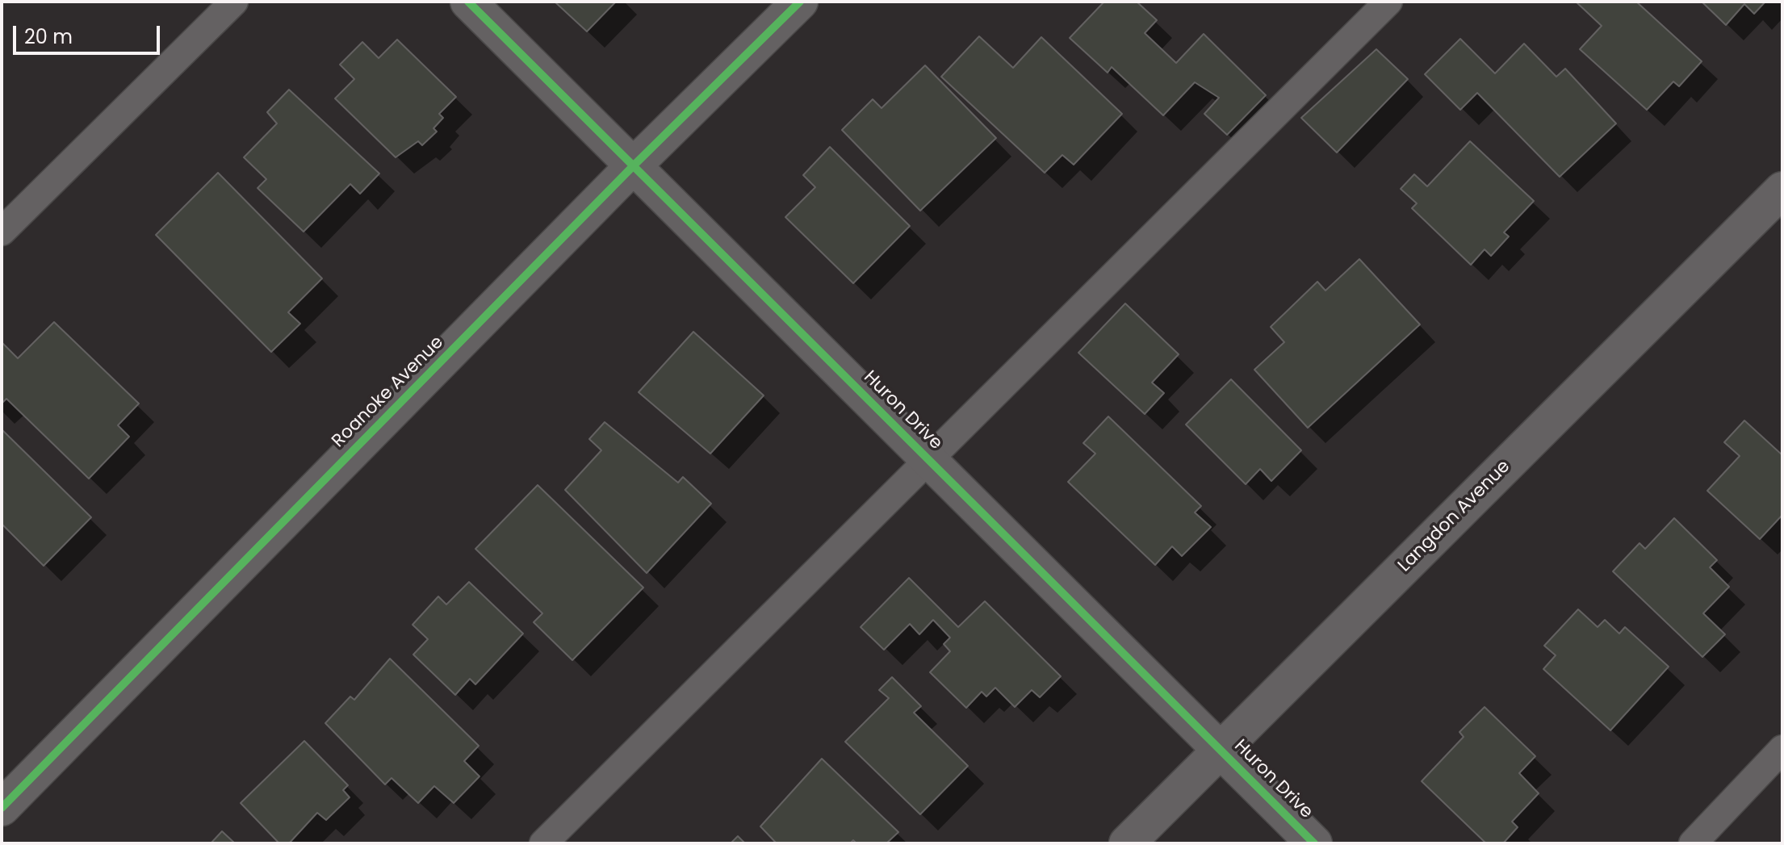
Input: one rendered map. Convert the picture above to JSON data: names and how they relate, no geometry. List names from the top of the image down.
{
  "streets": {
    "street": ["Roanoke Avenue", "Huron Drive", "Langdon Avenue"]
  },
  "crossings": [
    ["Roanoke Avenue", "Huron Drive"],
    ["Huron Drive", "Langdon Avenue"]
  ],
  "scale_bar": "20 m"
}
